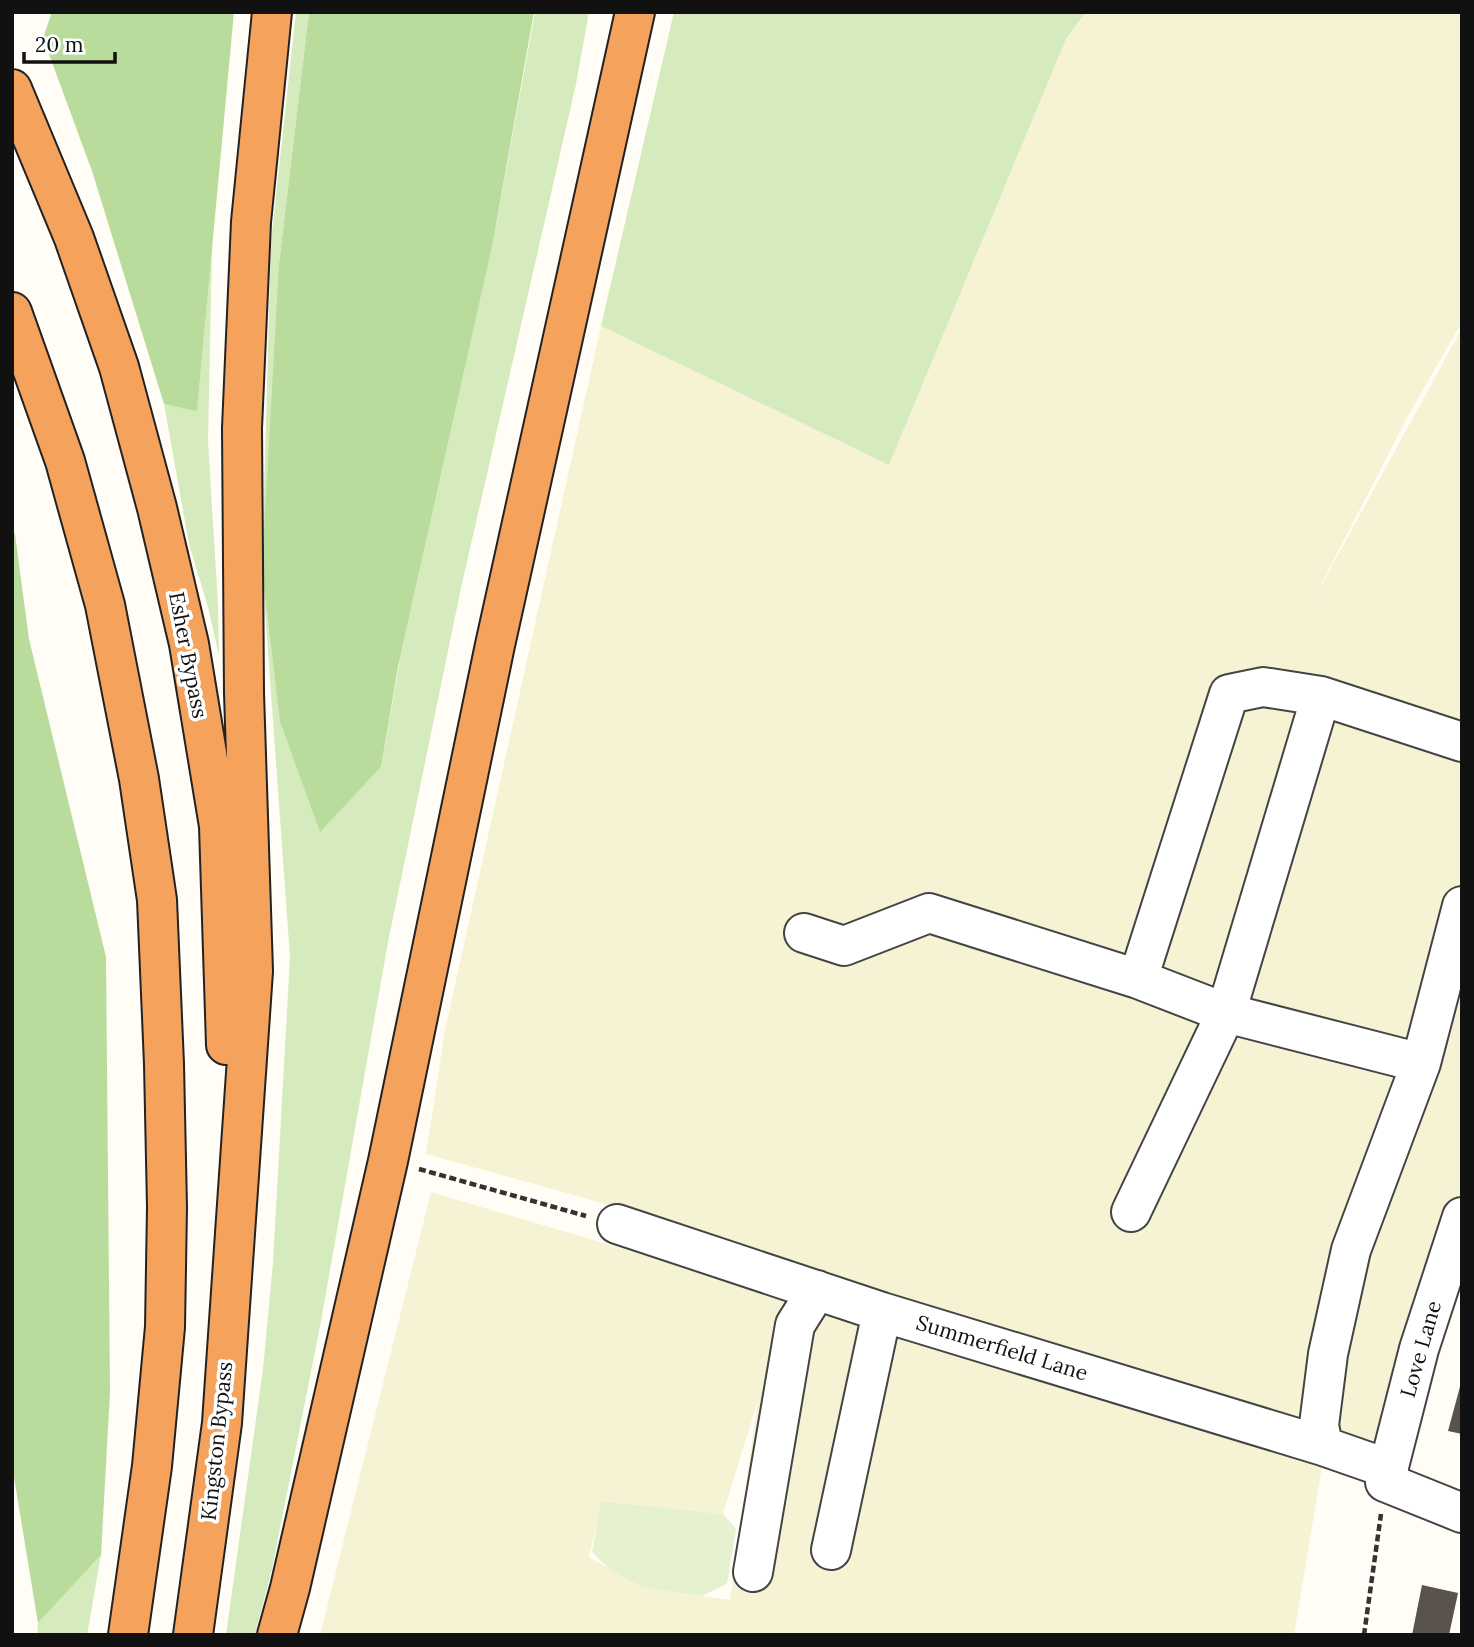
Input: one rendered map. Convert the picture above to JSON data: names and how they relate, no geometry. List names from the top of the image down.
{
  "streets": {
    "highway": ["Esher Bypass", "Kingston Bypass"],
    "street": ["Summerfield Lane", "Love Lane"]
  },
  "crossings": [
    ["Esher Bypass", "Kingston Bypass"],
    ["Summerfield Lane", "Love Lane"]
  ],
  "scale_bar": "20 m"
}
